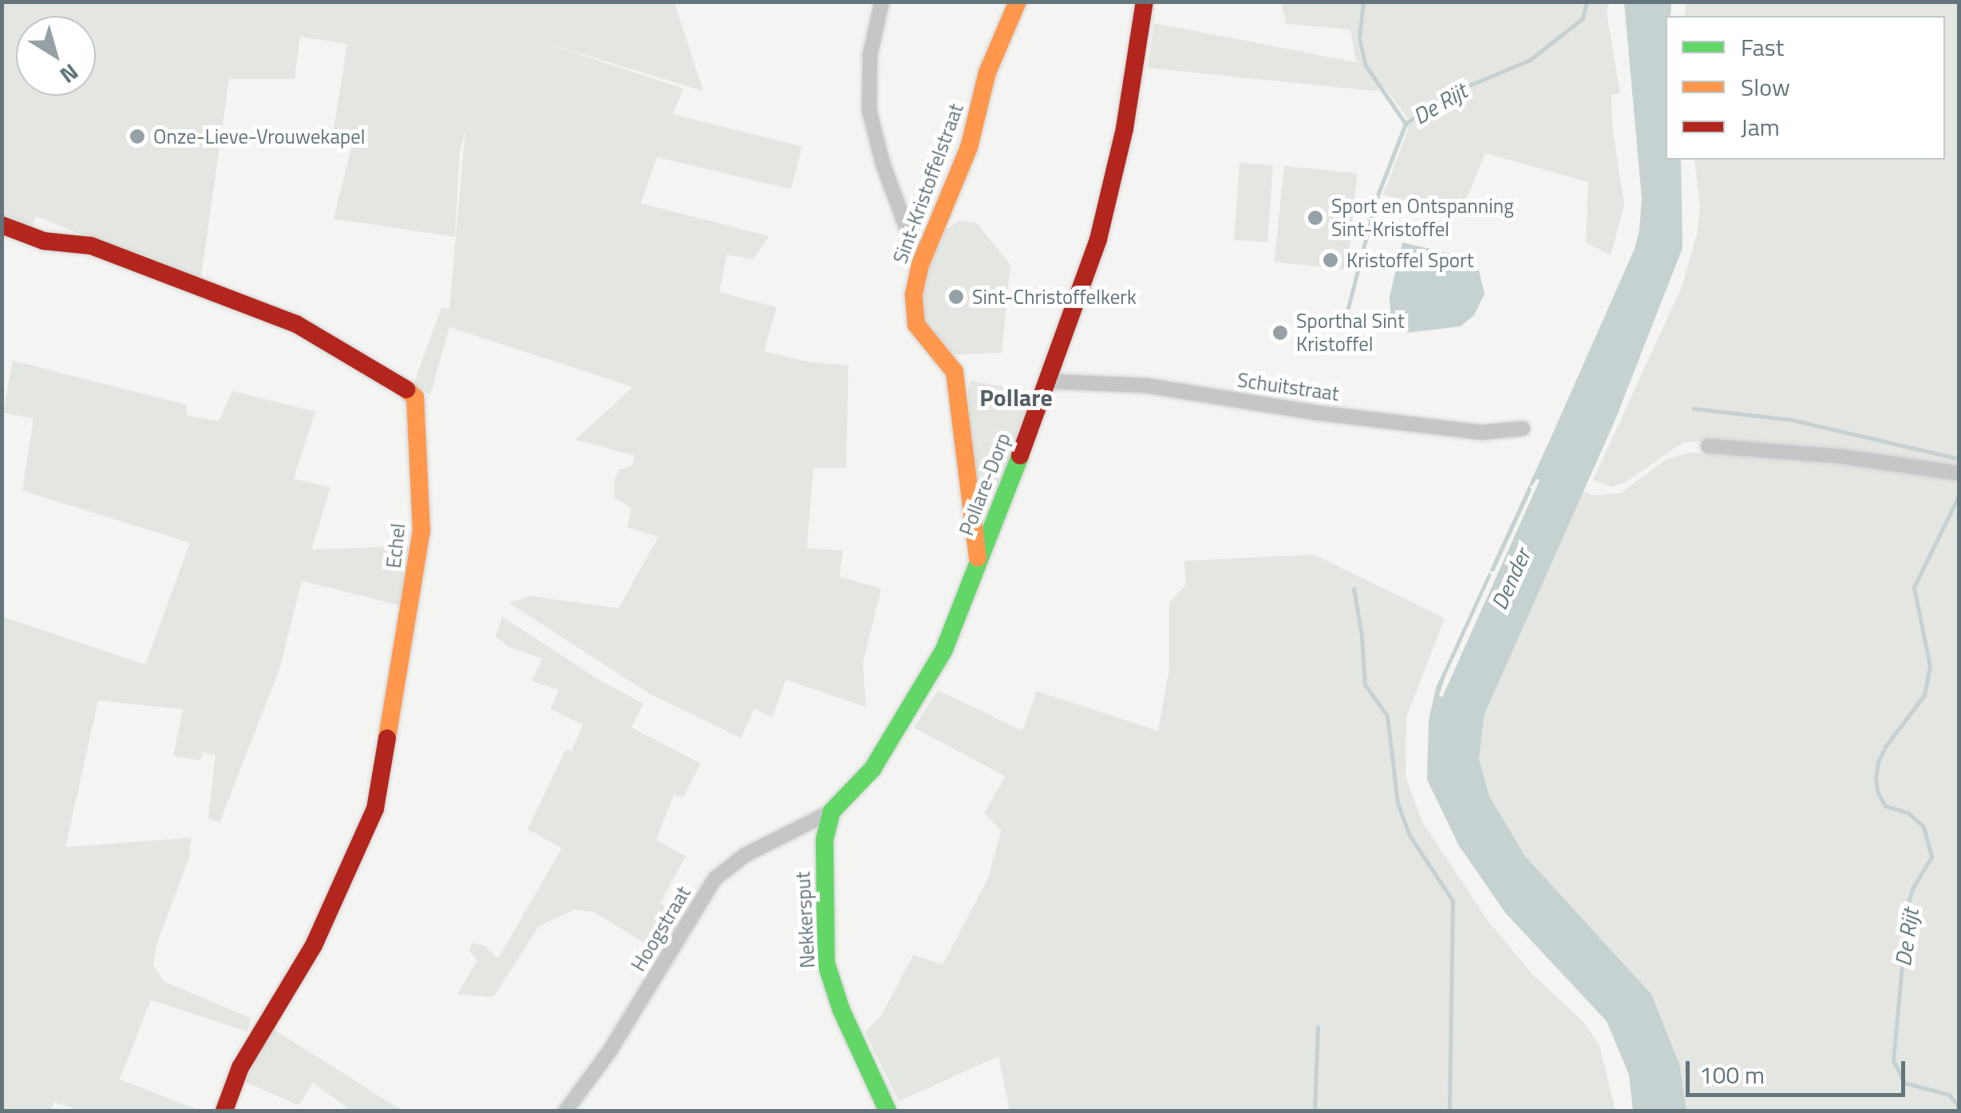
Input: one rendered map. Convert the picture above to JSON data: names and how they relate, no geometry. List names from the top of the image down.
{
  "streets": {
    "street": [
      "Sint-Kristoffelstraat",
      "Schuitstraat",
      "Pollare-Dorp",
      "Echel",
      "Nekkersput",
      "Hoogstraat"
    ]
  },
  "crossings": [
    ["Sint-Kristoffelstraat", "Pollare-Dorp"],
    ["Schuitstraat", "Pollare-Dorp"],
    ["Pollare-Dorp", "Nekkersput"],
    ["Pollare-Dorp", "Hoogstraat"],
    ["Nekkersput", "Hoogstraat"]
  ],
  "districts": ["Pollare"],
  "water": ["De Rijt", "Dender"],
  "places": [
    "Onze-Lieve-Vrouwekapel",
    "Sport en Ontspanning Sint-Kristoffel",
    "Kristoffel Sport",
    "Sint-Christoffelkerk",
    "Sporthal Sint Kristoffel"
  ],
  "legend": ["Fast", "Slow", "Jam"],
  "scale_bar": "100 m",
  "north": "bottom right"
}
